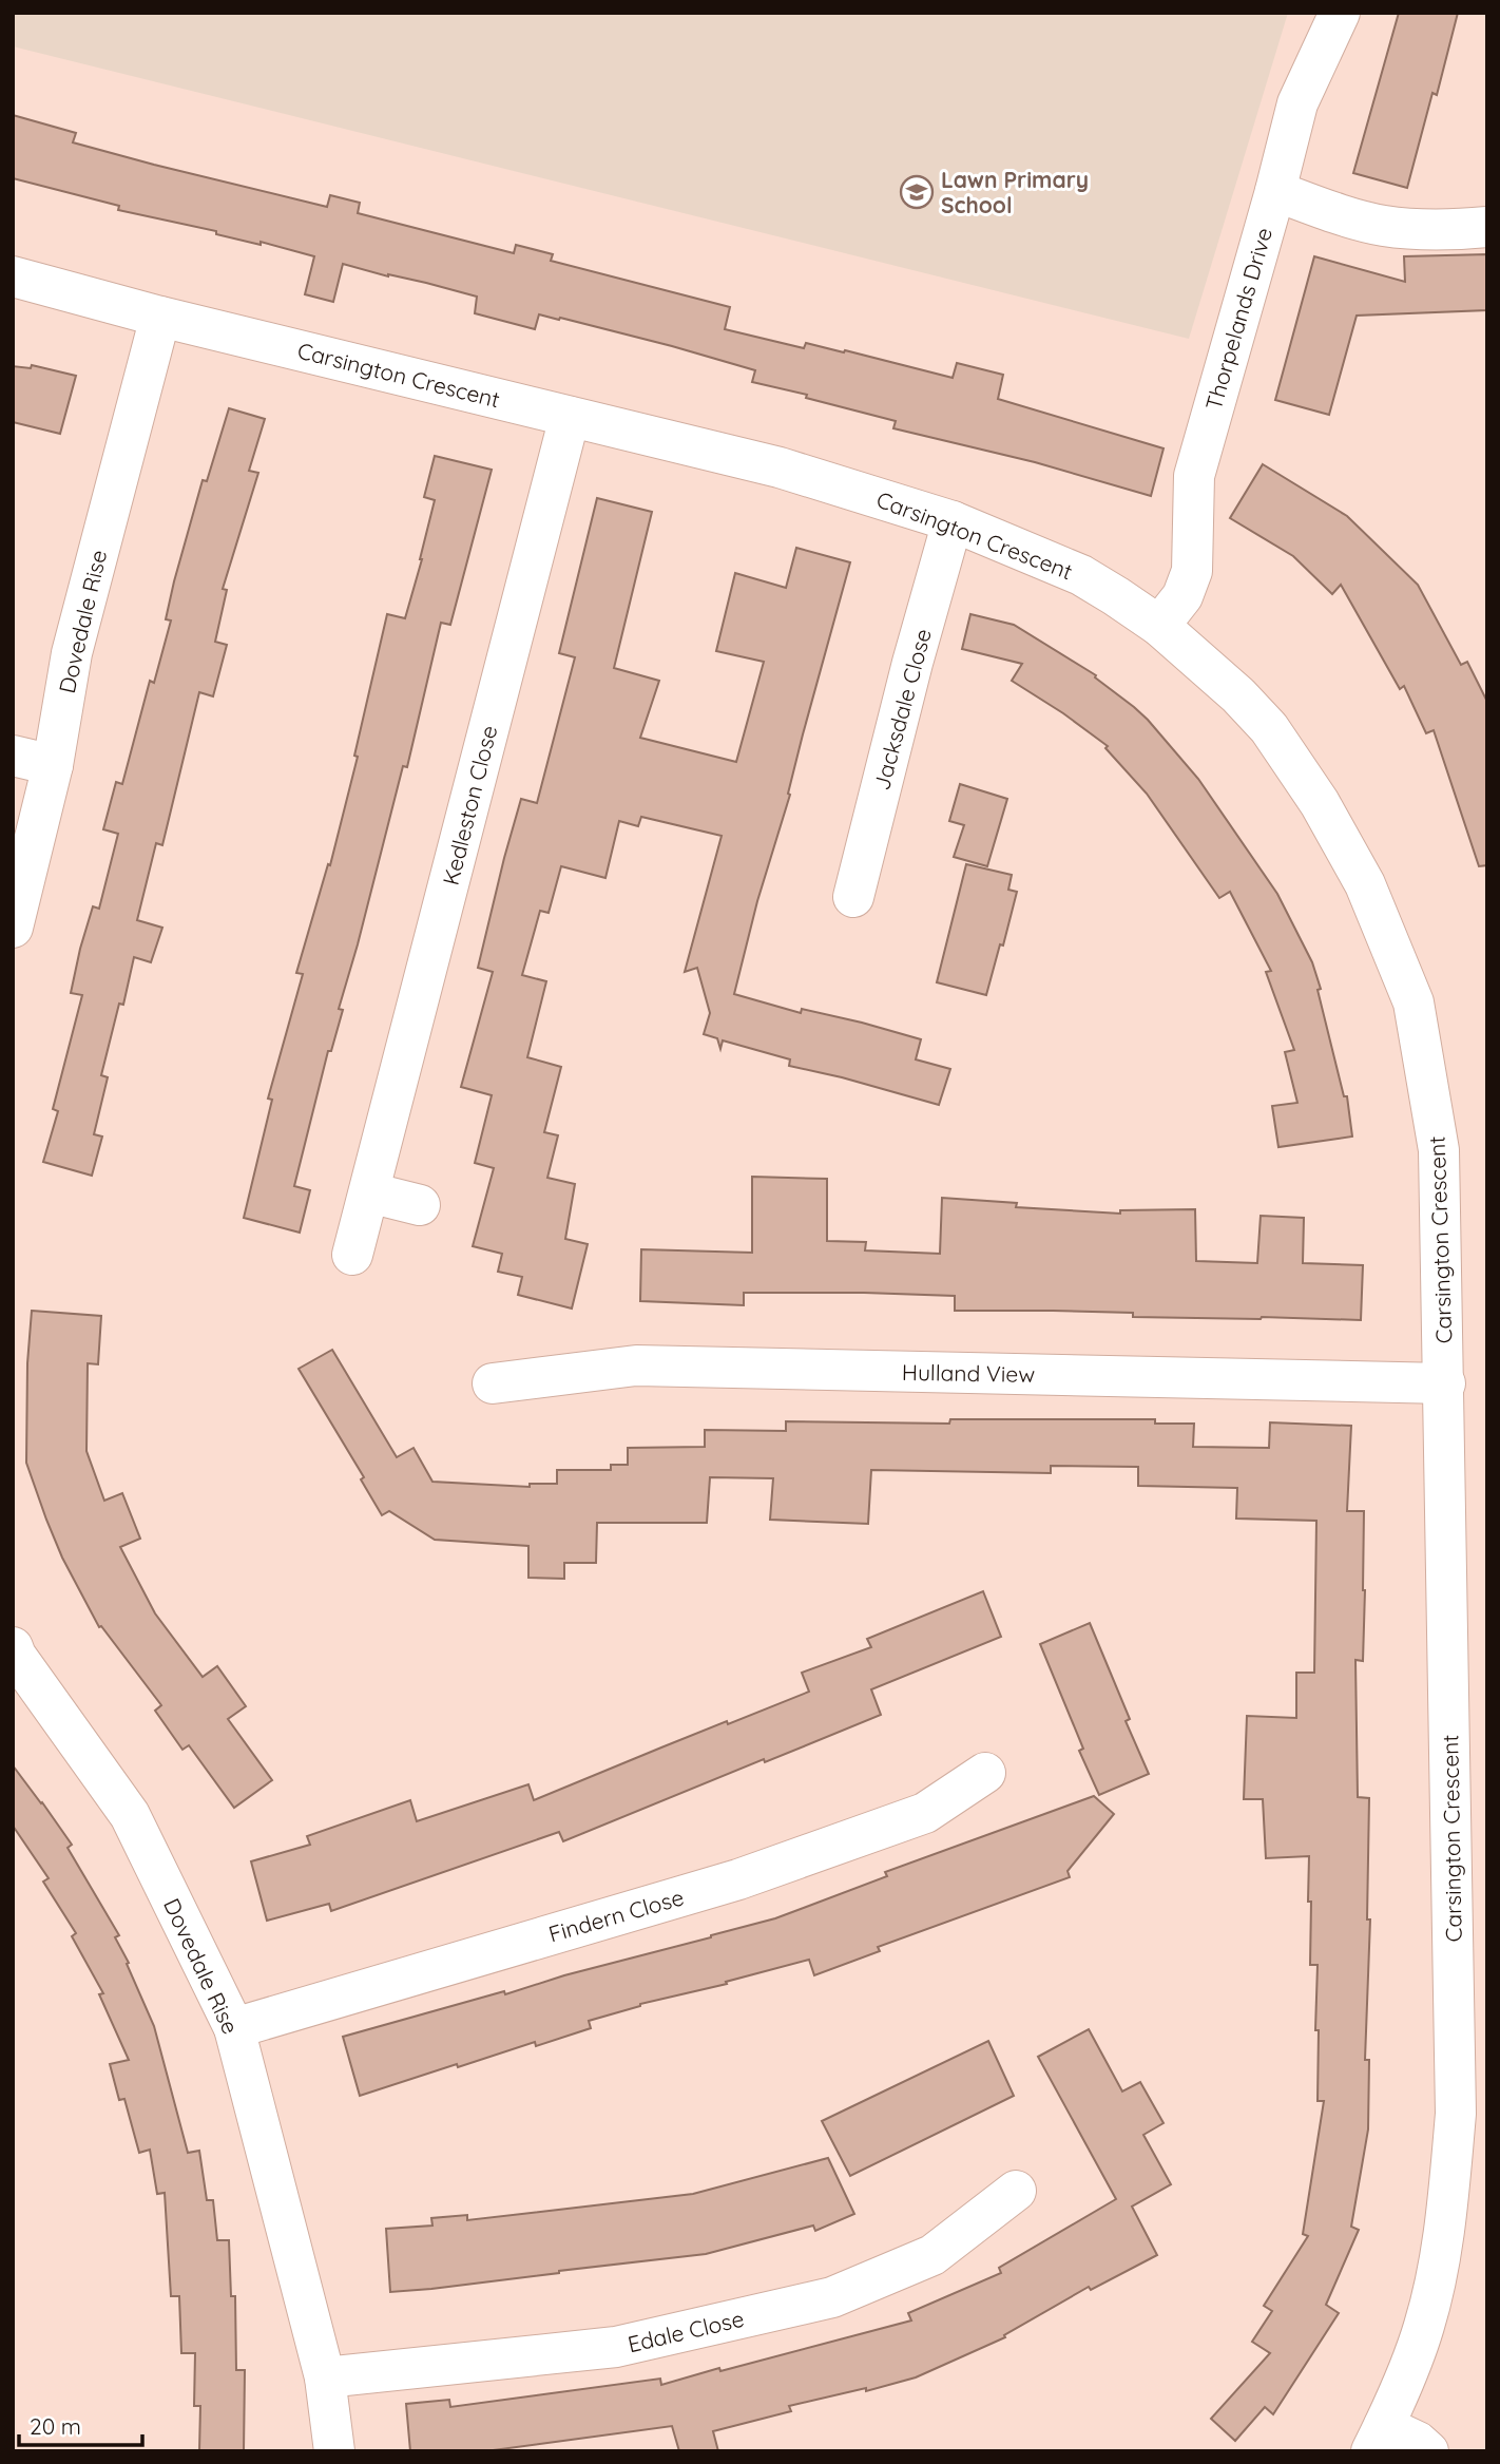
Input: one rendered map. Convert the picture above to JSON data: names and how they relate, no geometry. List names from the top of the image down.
{
  "streets": {
    "street": [
      "Thorpelands Drive",
      "Carsington Crescent",
      "Dovedale Rise",
      "Jacksdale Close",
      "Kedleston Close",
      "Hulland View",
      "Findern Close",
      "Edale Close"
    ]
  },
  "crossings": [
    ["Thorpelands Drive", "Carsington Crescent"],
    ["Carsington Crescent", "Dovedale Rise"],
    ["Carsington Crescent", "Jacksdale Close"],
    ["Carsington Crescent", "Kedleston Close"],
    ["Carsington Crescent", "Hulland View"],
    ["Dovedale Rise", "Findern Close"],
    ["Dovedale Rise", "Edale Close"]
  ],
  "places": {
    "school or university": ["Lawn Primary School"]
  },
  "scale_bar": "20 m"
}
